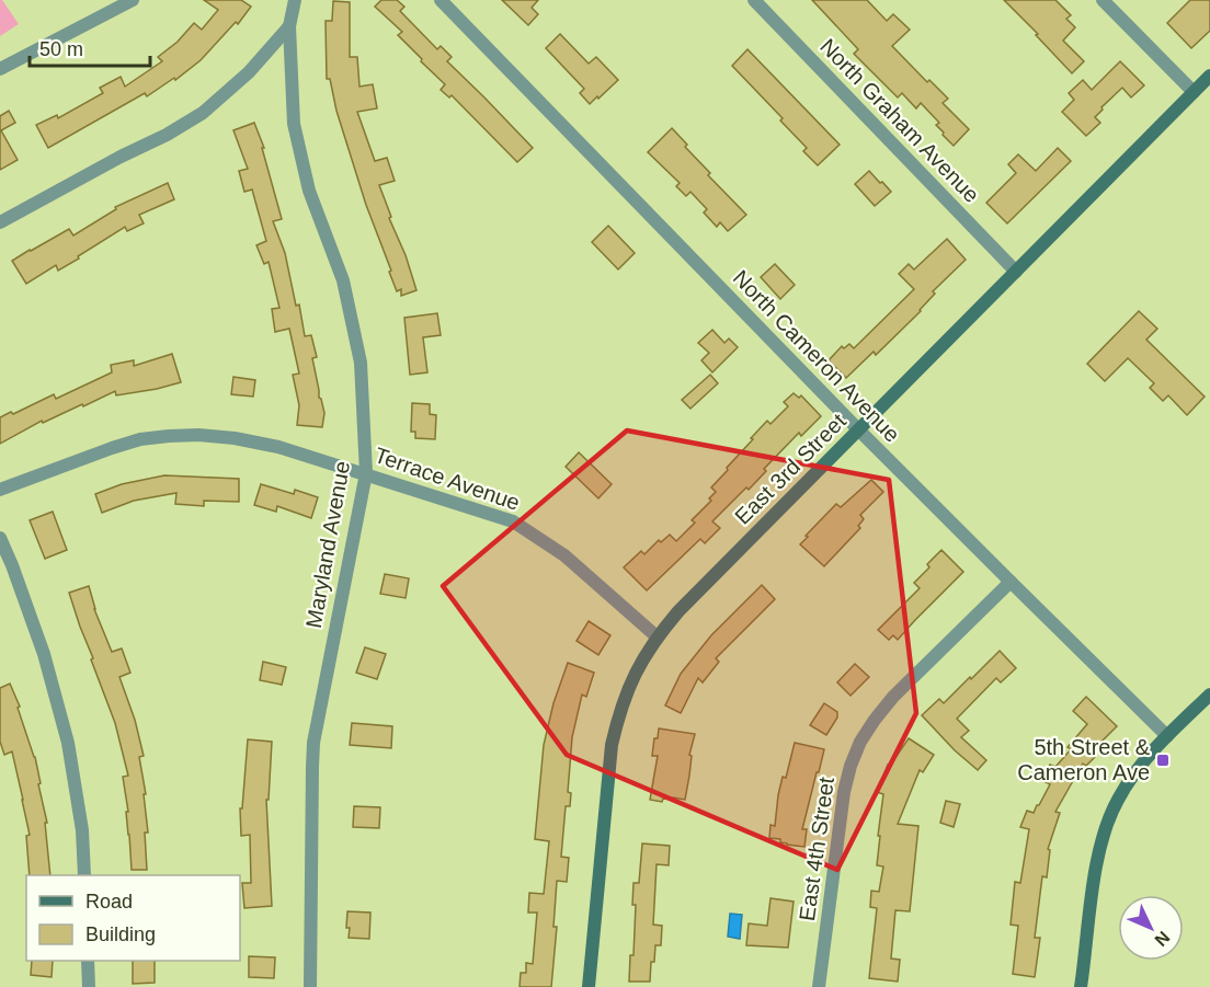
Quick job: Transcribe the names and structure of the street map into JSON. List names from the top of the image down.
{
  "streets": {
    "street": [
      "North Graham Avenue",
      "North Cameron Avenue",
      "East 3rd Street",
      "Terrace Avenue",
      "Maryland Avenue",
      "East 4th Street"
    ]
  },
  "crossings": [
    ["North Graham Avenue", "East 3rd Street"],
    ["North Cameron Avenue", "East 3rd Street"],
    ["North Cameron Avenue", "East 4th Street"],
    ["East 3rd Street", "Terrace Avenue"],
    ["Terrace Avenue", "Maryland Avenue"]
  ],
  "places": {
    "transit": ["5th Street & Cameron Ave"]
  },
  "legend": ["Road", "Building"],
  "scale_bar": "50 m",
  "north": "bottom right"
}
